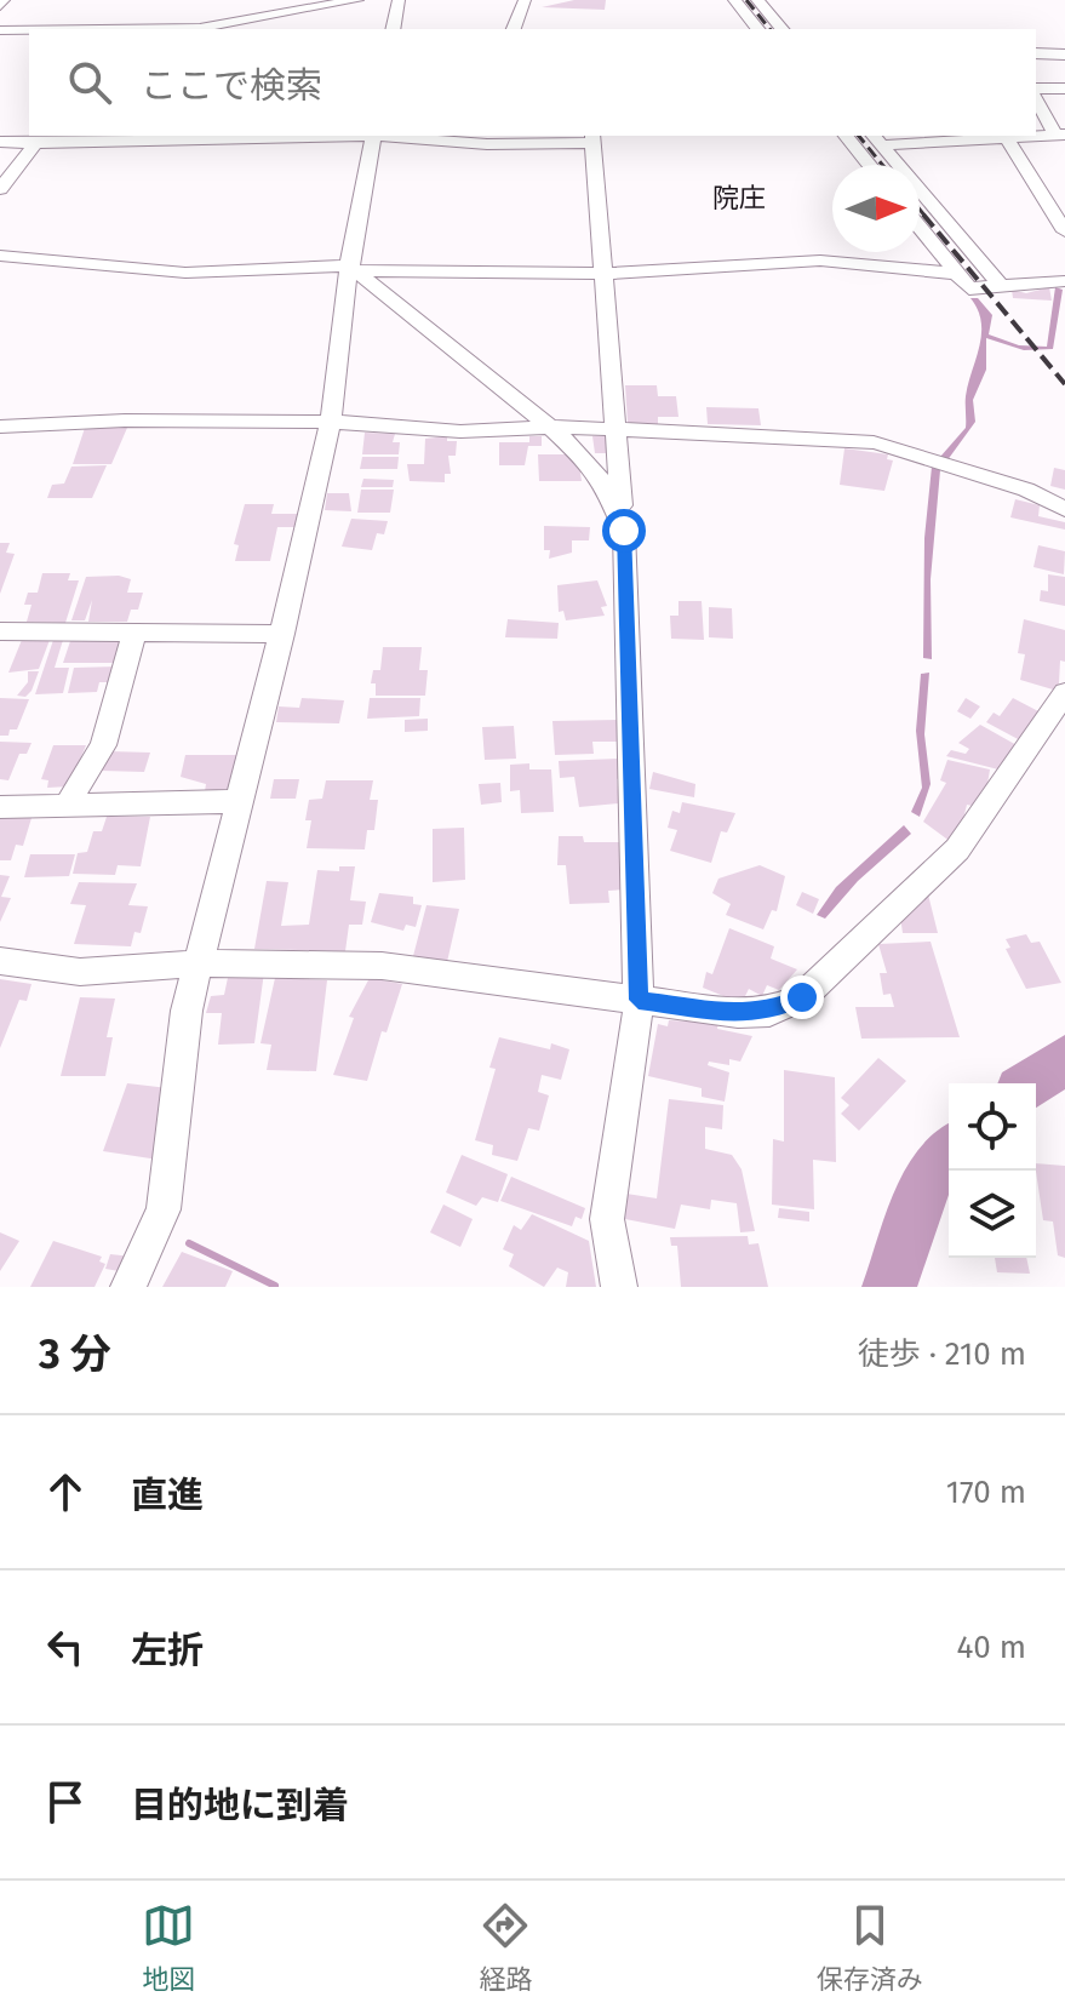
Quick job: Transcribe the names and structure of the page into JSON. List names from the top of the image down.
{
  "districts": ["院庄"],
  "north": "right",
  "page": {
    "search": "ここで検索",
    "heading": ["3 分", "徒歩 · 210 m"],
    "list": [
      ["直進", "170 m"],
      ["左折", "40 m"],
      "目的地に到着"
    ],
    "nav": ["地図", "経路", "保存済み"]
  }
}
